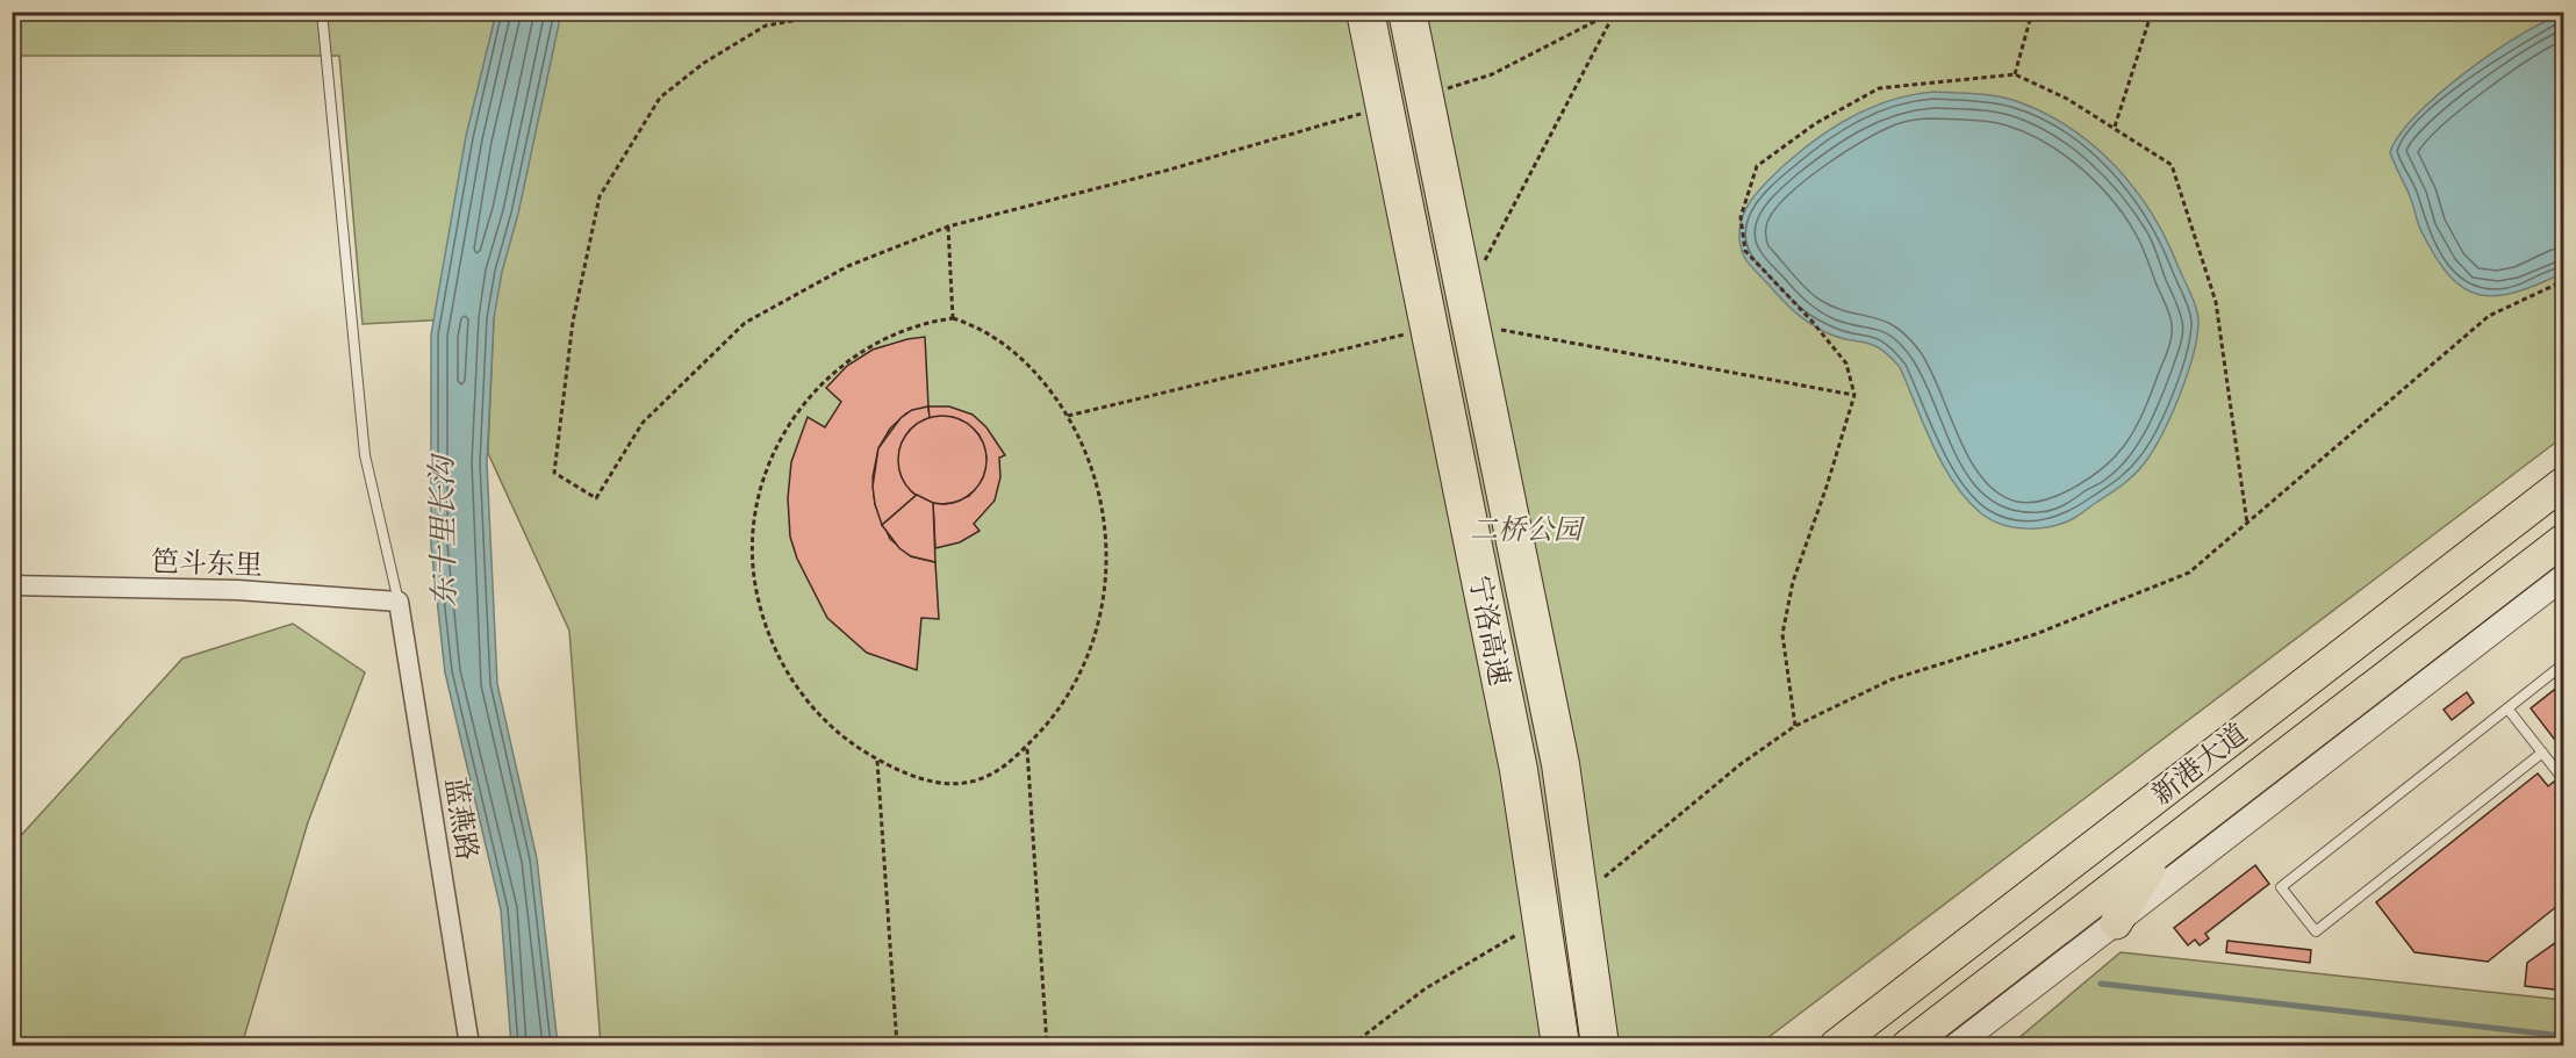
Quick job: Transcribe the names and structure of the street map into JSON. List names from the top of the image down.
{
  "streets": {
    "highway": ["宁洛高速"],
    "main road": ["新港大道"],
    "street": ["笆斗东里", "蓝燕路"]
  },
  "crossings": [
    ["笆斗东里", "蓝燕路"]
  ],
  "water": ["东十里长沟"],
  "parks": ["二桥公园"]
}
